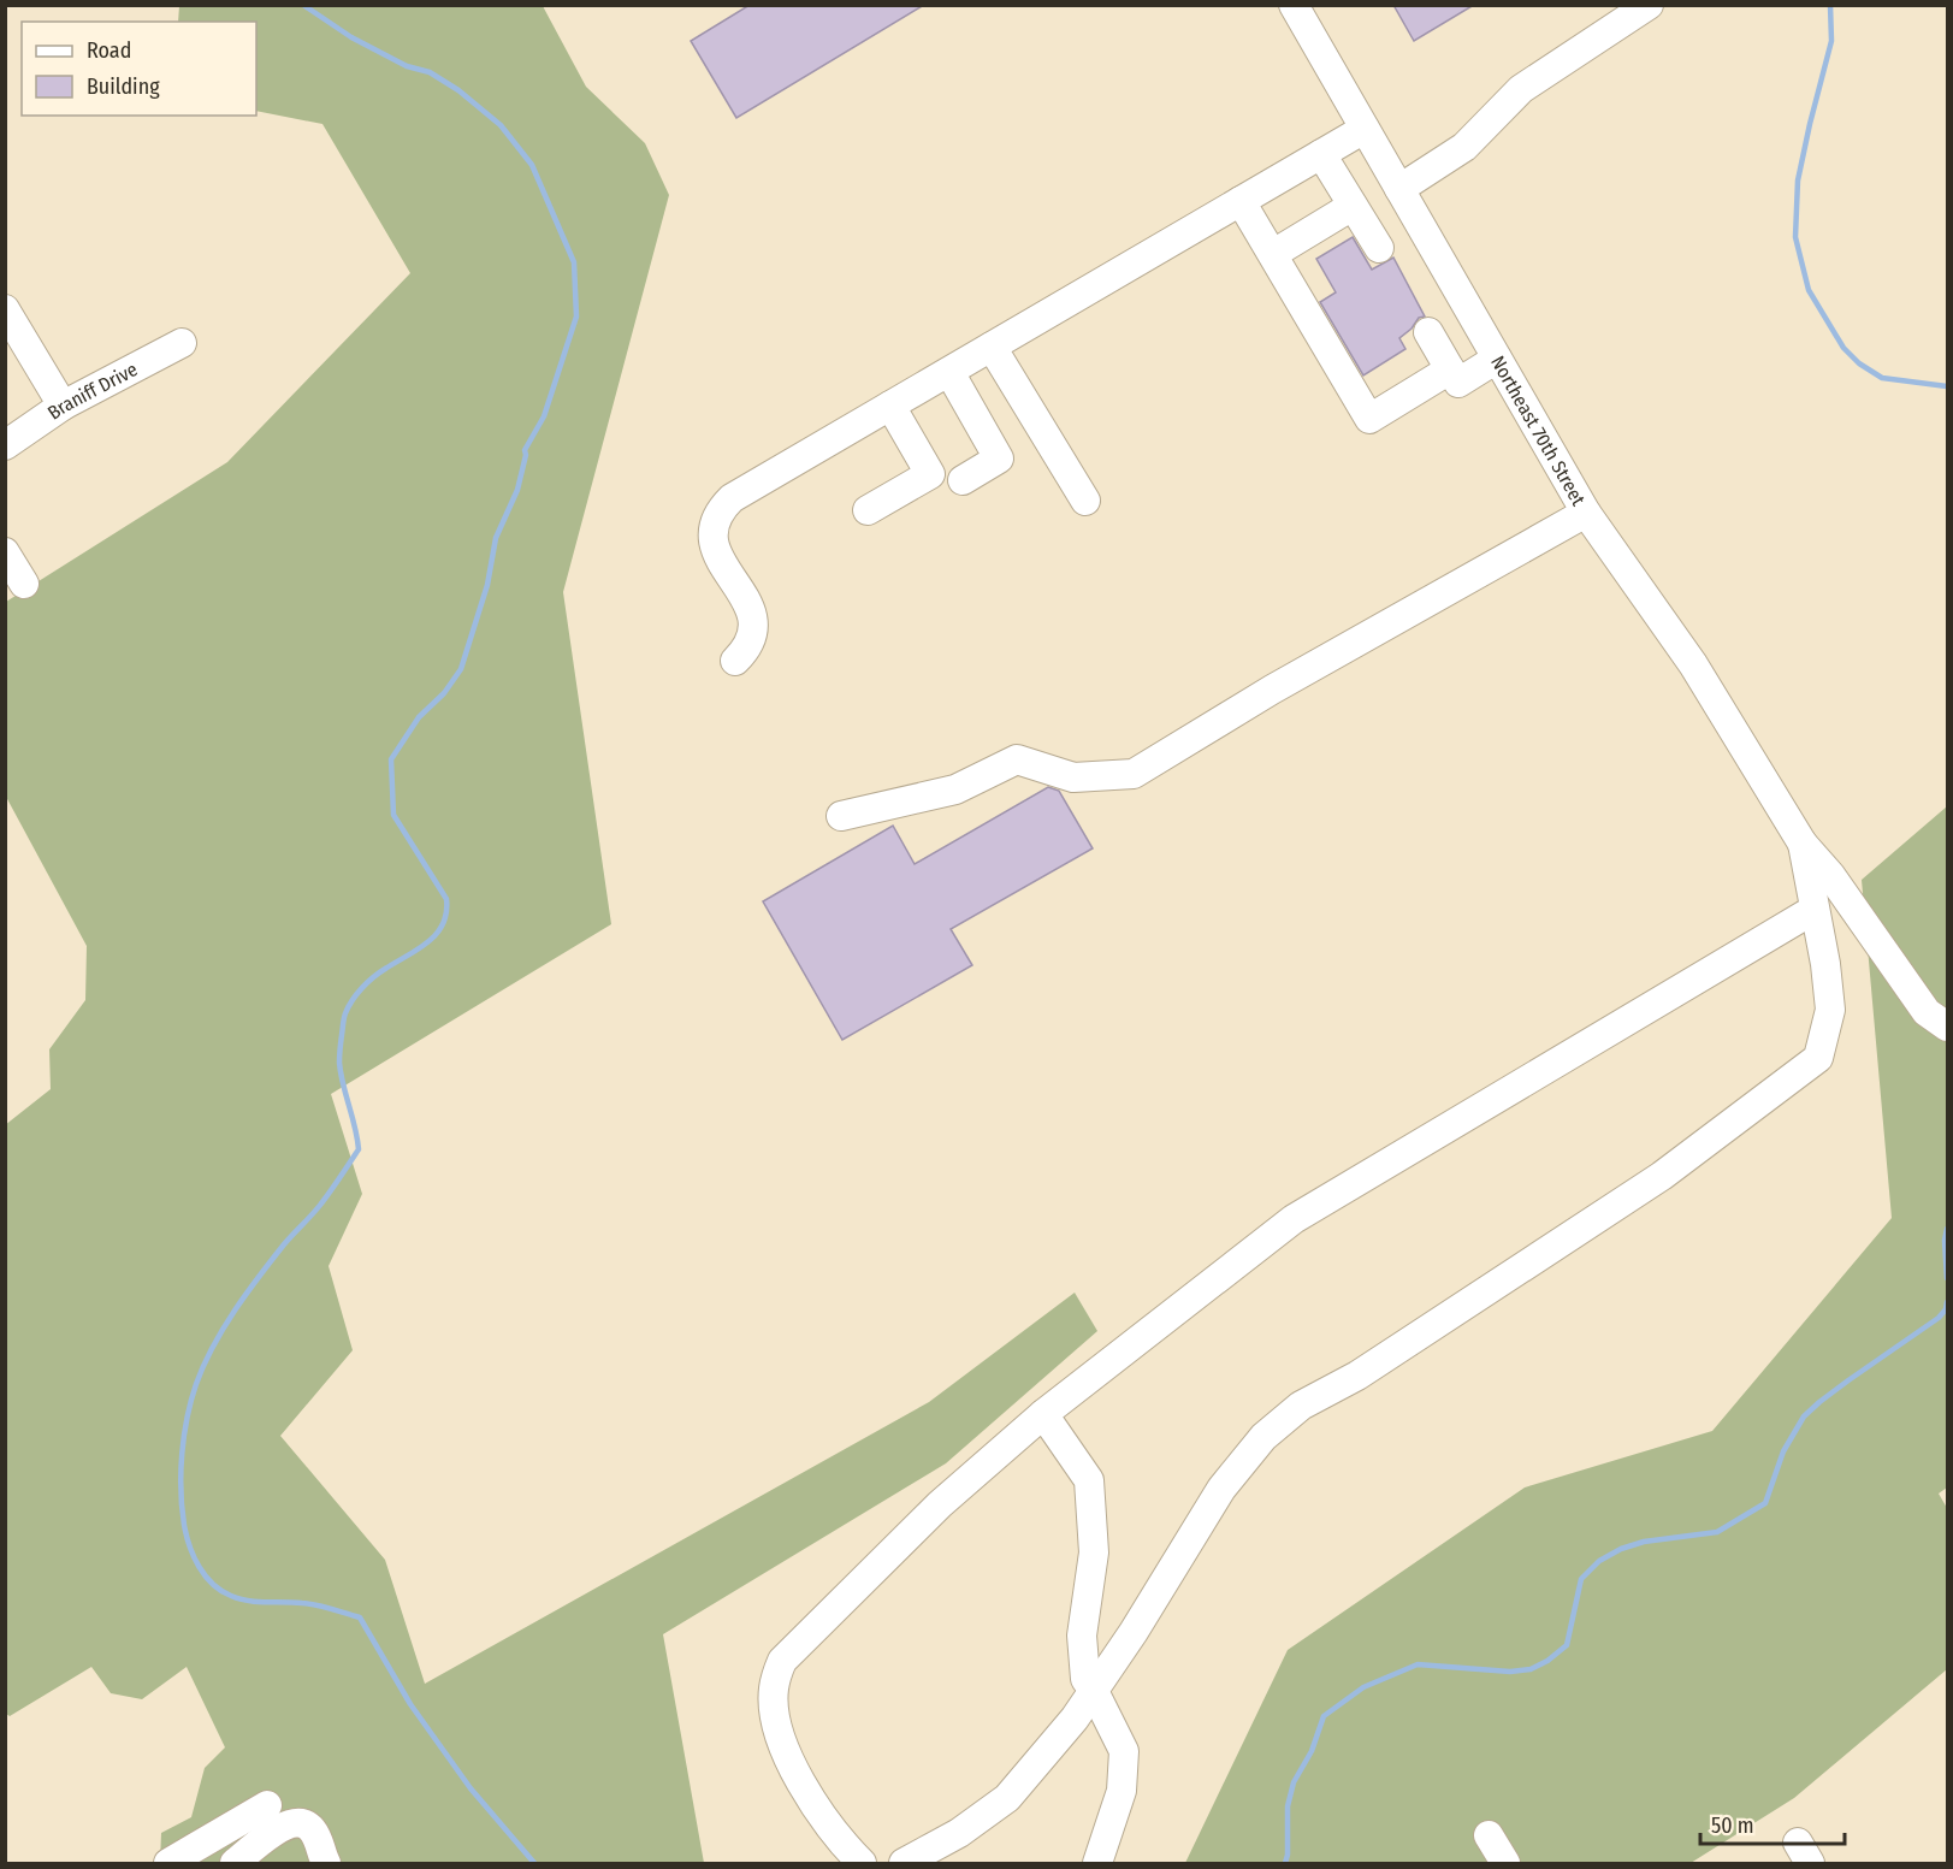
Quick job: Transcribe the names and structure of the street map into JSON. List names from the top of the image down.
{
  "streets": {
    "street": ["Braniff Drive", "Northeast 70th Street"]
  },
  "legend": ["Road", "Building"],
  "scale_bar": "50 m"
}
